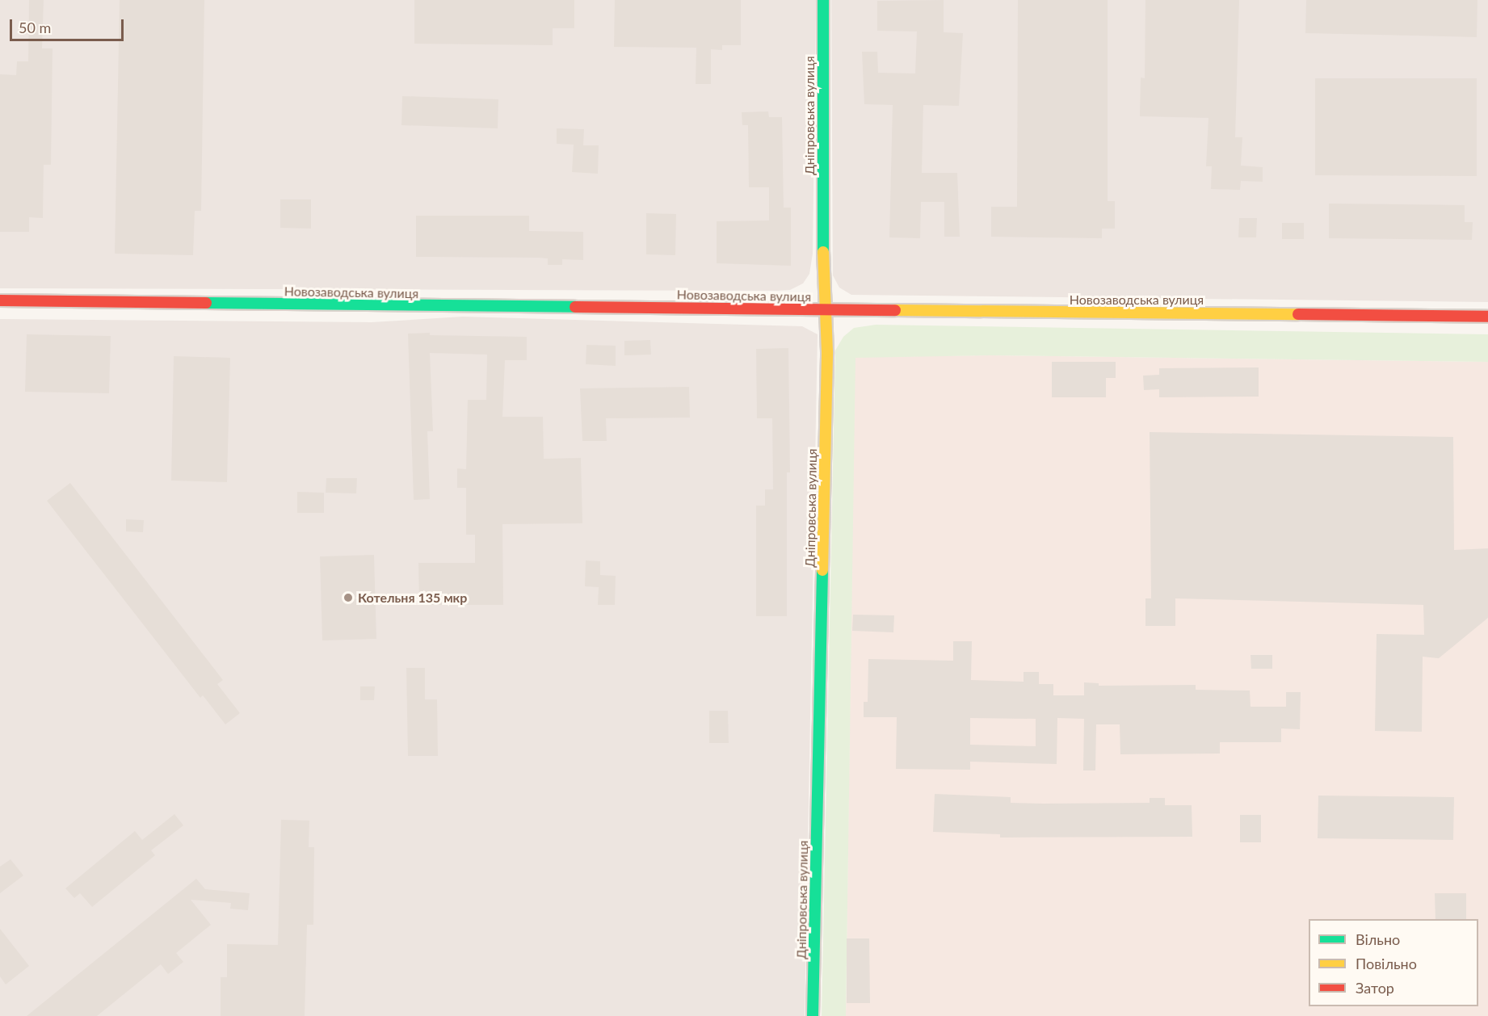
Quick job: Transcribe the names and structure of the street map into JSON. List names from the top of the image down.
{
  "streets": {
    "street": ["Дніпровська вулиця", "Новозаводська вулиця"]
  },
  "crossings": [
    ["Дніпровська вулиця", "Новозаводська вулиця"]
  ],
  "places": ["Котельня 135 мкр"],
  "legend": ["Вільно", "Повільно", "Затор"],
  "scale_bar": "50 m"
}
